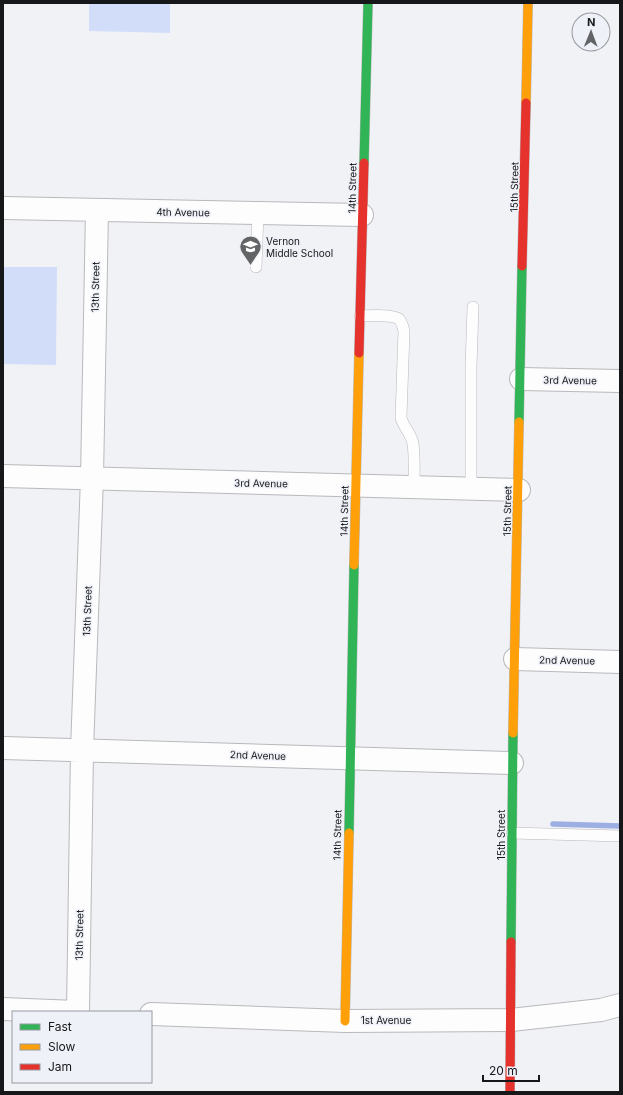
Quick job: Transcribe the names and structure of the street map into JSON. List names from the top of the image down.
{
  "streets": {
    "street": [
      "15th Street",
      "14th Street",
      "4th Avenue",
      "13th Street",
      "3rd Avenue",
      "2nd Avenue",
      "1st Avenue"
    ]
  },
  "crossings": [
    ["15th Street", "3rd Avenue"],
    ["15th Street", "2nd Avenue"],
    ["15th Street", "1st Avenue"],
    ["14th Street", "4th Avenue"],
    ["14th Street", "3rd Avenue"],
    ["14th Street", "2nd Avenue"],
    ["14th Street", "1st Avenue"],
    ["4th Avenue", "13th Street"],
    ["13th Street", "3rd Avenue"],
    ["13th Street", "2nd Avenue"]
  ],
  "places": {
    "school or university": ["Vernon Middle School"]
  },
  "legend": ["Fast", "Slow", "Jam"],
  "scale_bar": "20 m",
  "north": "top"
}
